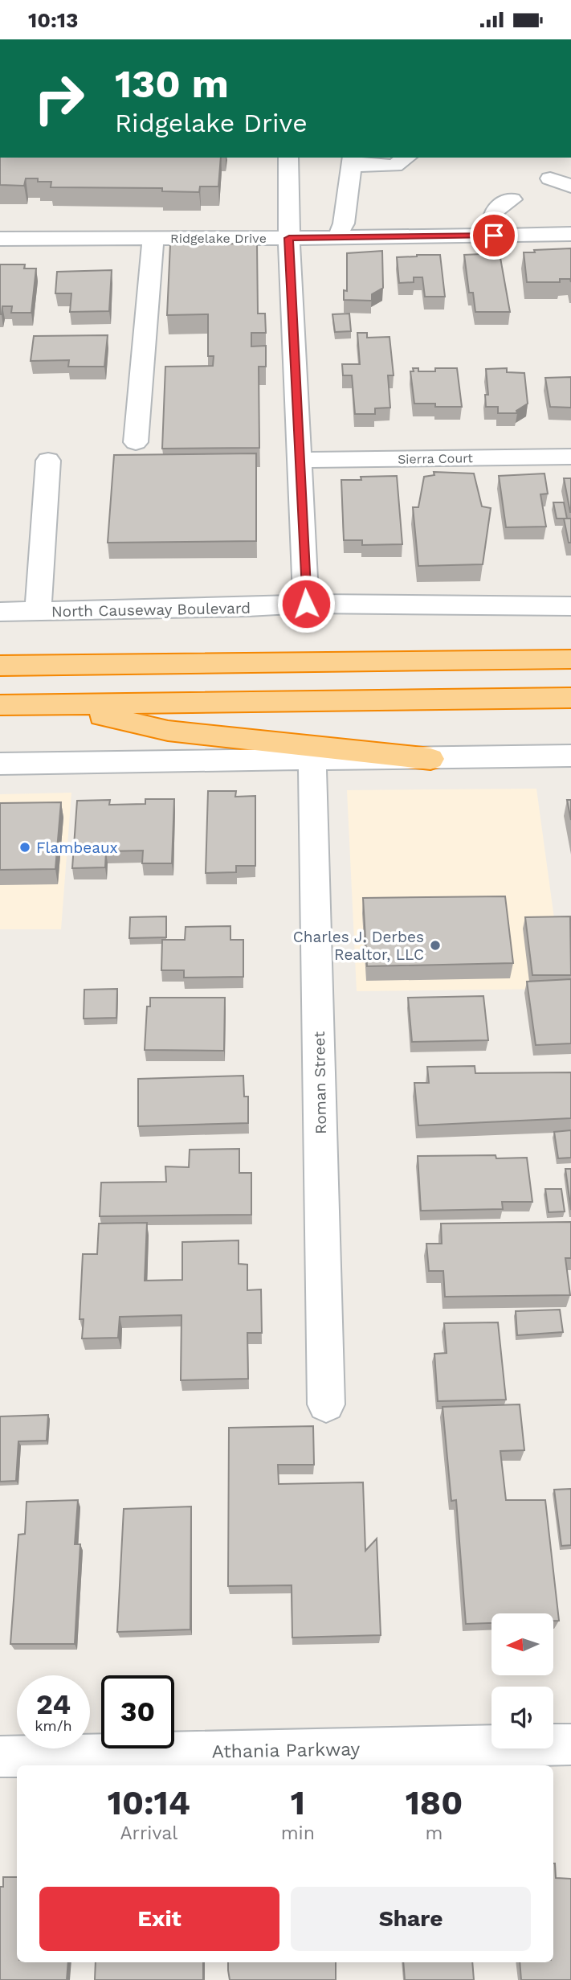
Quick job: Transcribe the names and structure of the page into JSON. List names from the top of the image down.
{
  "streets": {
    "street": [
      "Ridgelake Drive",
      "Sierra Court",
      "North Causeway Boulevard",
      "Roman Street",
      "Athania Parkway"
    ]
  },
  "places": ["Flambeaux", "Charles J. Derbes Realtor, LLC"],
  "north": "left",
  "page": {
    "status": "10:13",
    "turn": ["130 m", "Ridgelake Drive"],
    "speed": "24 km/h",
    "limit": "30",
    "eta": [
      "10:14",
      "Arrival",
      "1",
      "min",
      "180",
      "m"
    ],
    "buttons": ["Exit", "Share"]
  }
}
